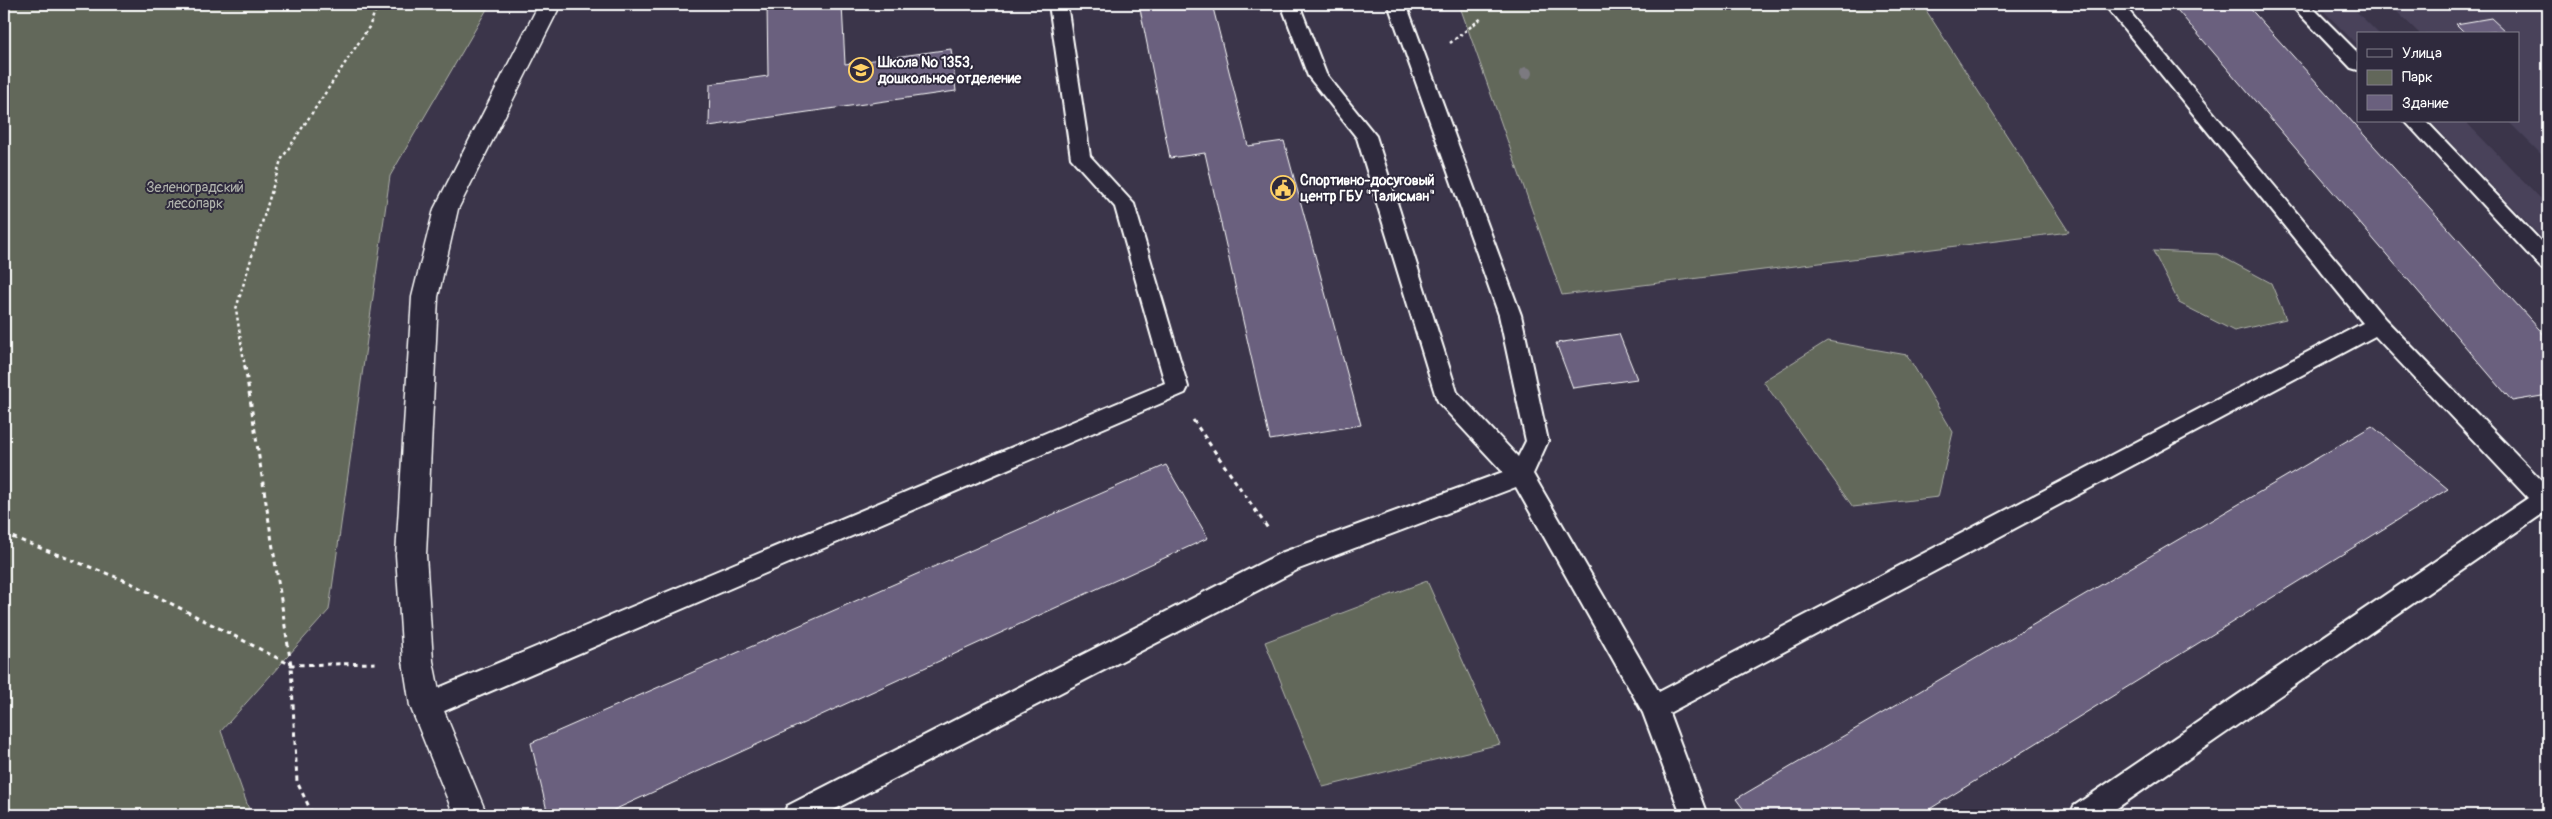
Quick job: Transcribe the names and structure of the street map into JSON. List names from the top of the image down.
{
  "parks": ["Зеленоградский лесопарк"],
  "places": {
    "school or university": ["Школа № 1353, дошкольное отделение"],
    "public building": ["Спортивно-досуговый центр ГБУ \"Талисман\""]
  },
  "legend": ["Улица", "Парк", "Здание"]
}
